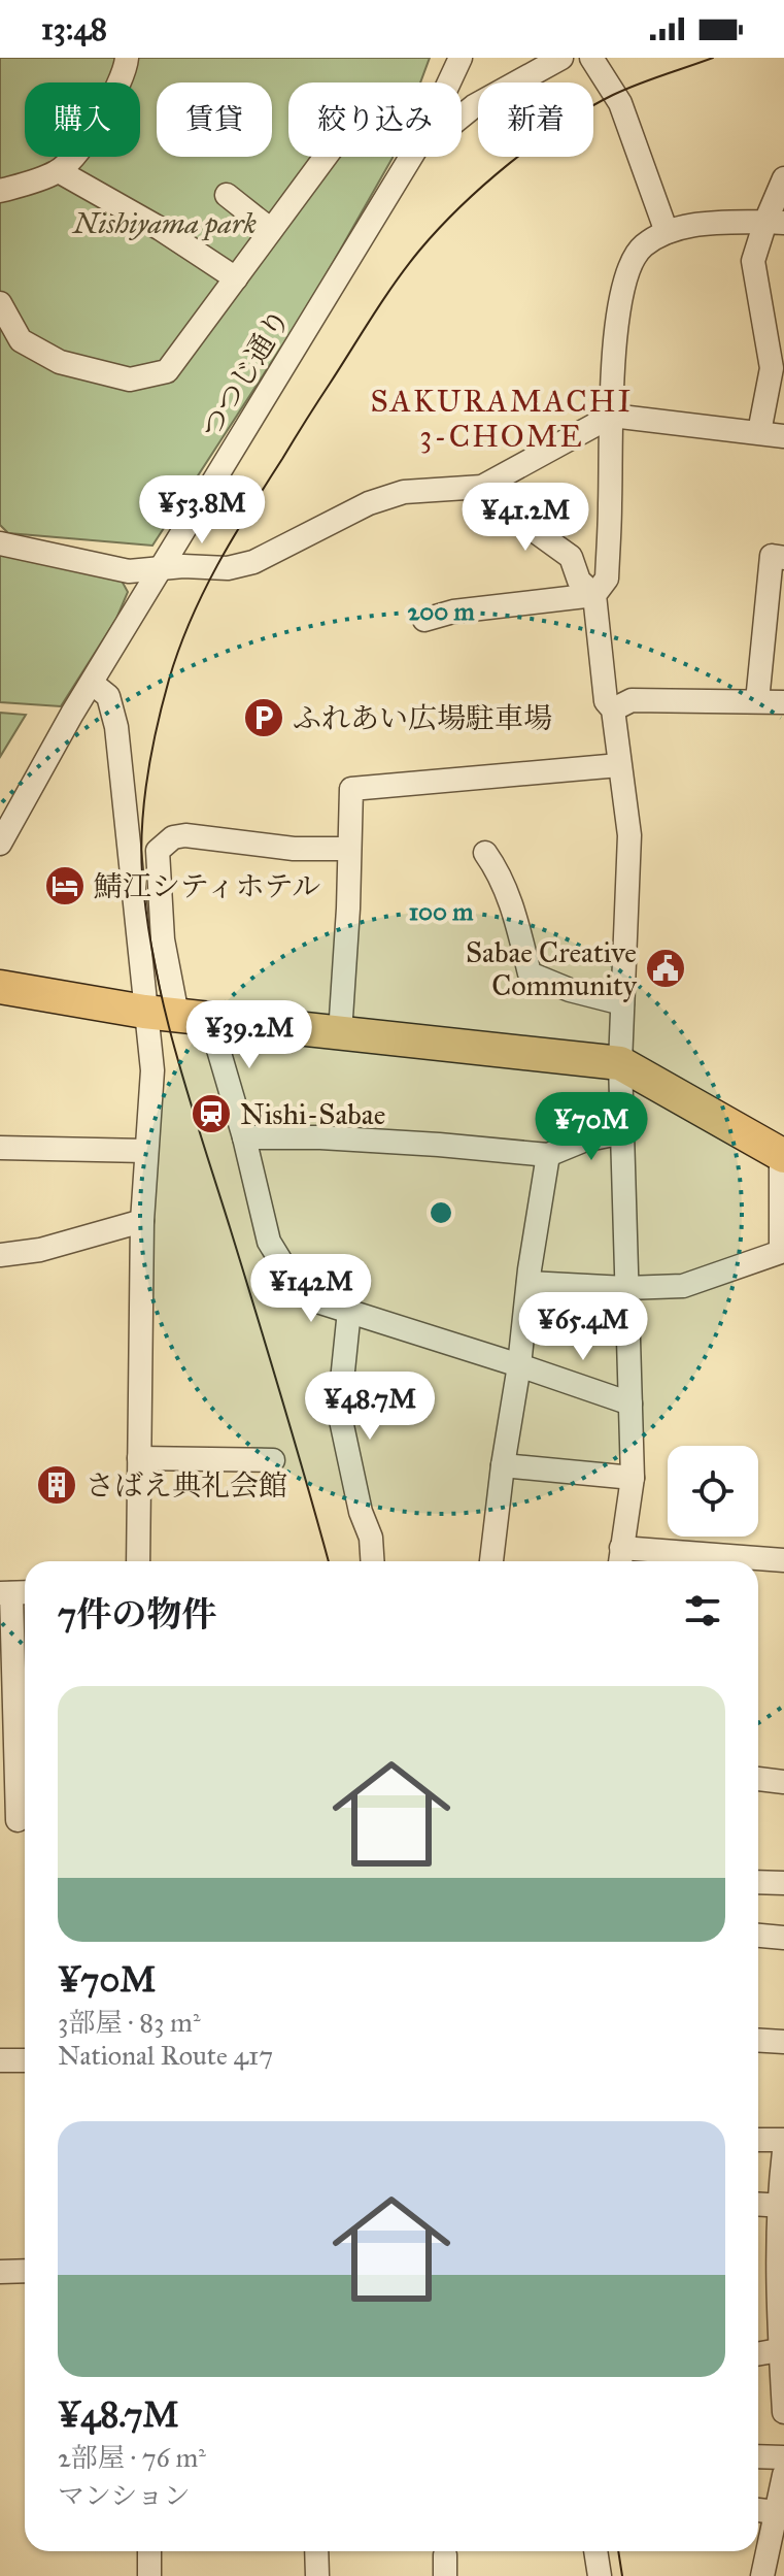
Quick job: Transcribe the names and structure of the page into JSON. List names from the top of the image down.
{
  "streets": {
    "street": ["つつじ通り"]
  },
  "districts": ["SAKURAMACHI 3-CHOME"],
  "parks": ["Nishiyama park"],
  "places": {
    "parking": ["ふれあい広場駐車場"],
    "hotel": ["鯖江シティホテル"],
    "public building": ["Sabae Creative Community"],
    "station": ["Nishi-Sabae"],
    "building": ["さばえ典礼会館"]
  },
  "page": {
    "status": "13:48",
    "chip": [
      "購入",
      "賃貸",
      "絞り込み",
      "新着"
    ],
    "price": [
      "¥53.8M",
      "¥41.2M",
      "¥39.2M",
      "¥70M",
      "¥142M",
      "¥65.4M",
      "¥48.7M"
    ],
    "heading": "7件の物件",
    "list": [
      {
        "name": "¥70M",
        "note": "3部屋 · 83 m² · National Route 417"
      },
      {
        "name": "¥48.7M",
        "note": "2部屋 · 76 m² · マンション"
      }
    ]
  },
  "rings": ["200 m", "100 m"]
}
